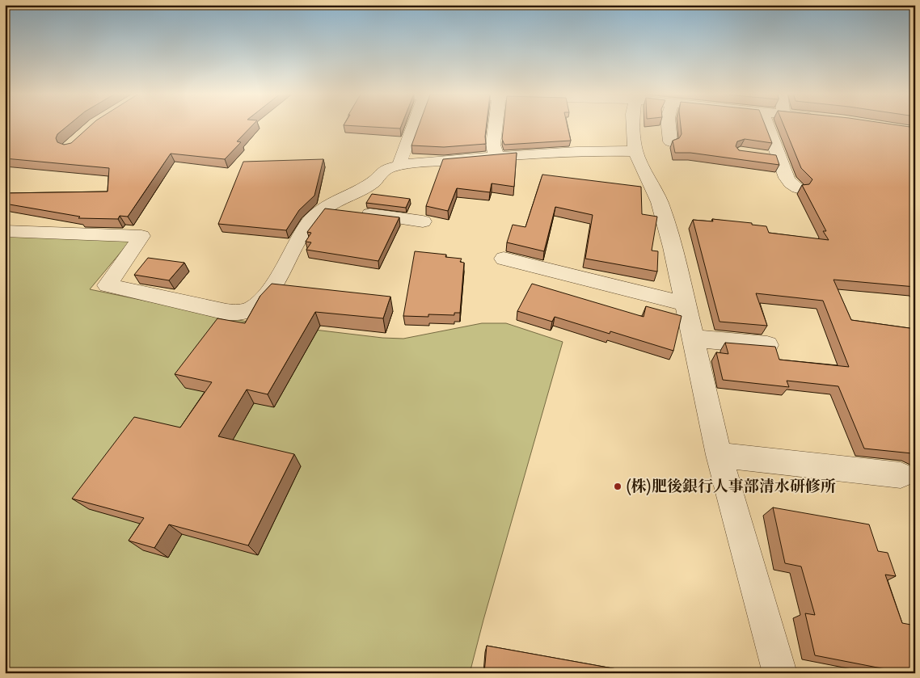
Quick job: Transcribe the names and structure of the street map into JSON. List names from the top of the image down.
{
  "places": ["(株)肥後銀行人事部清水研修所"]
}
